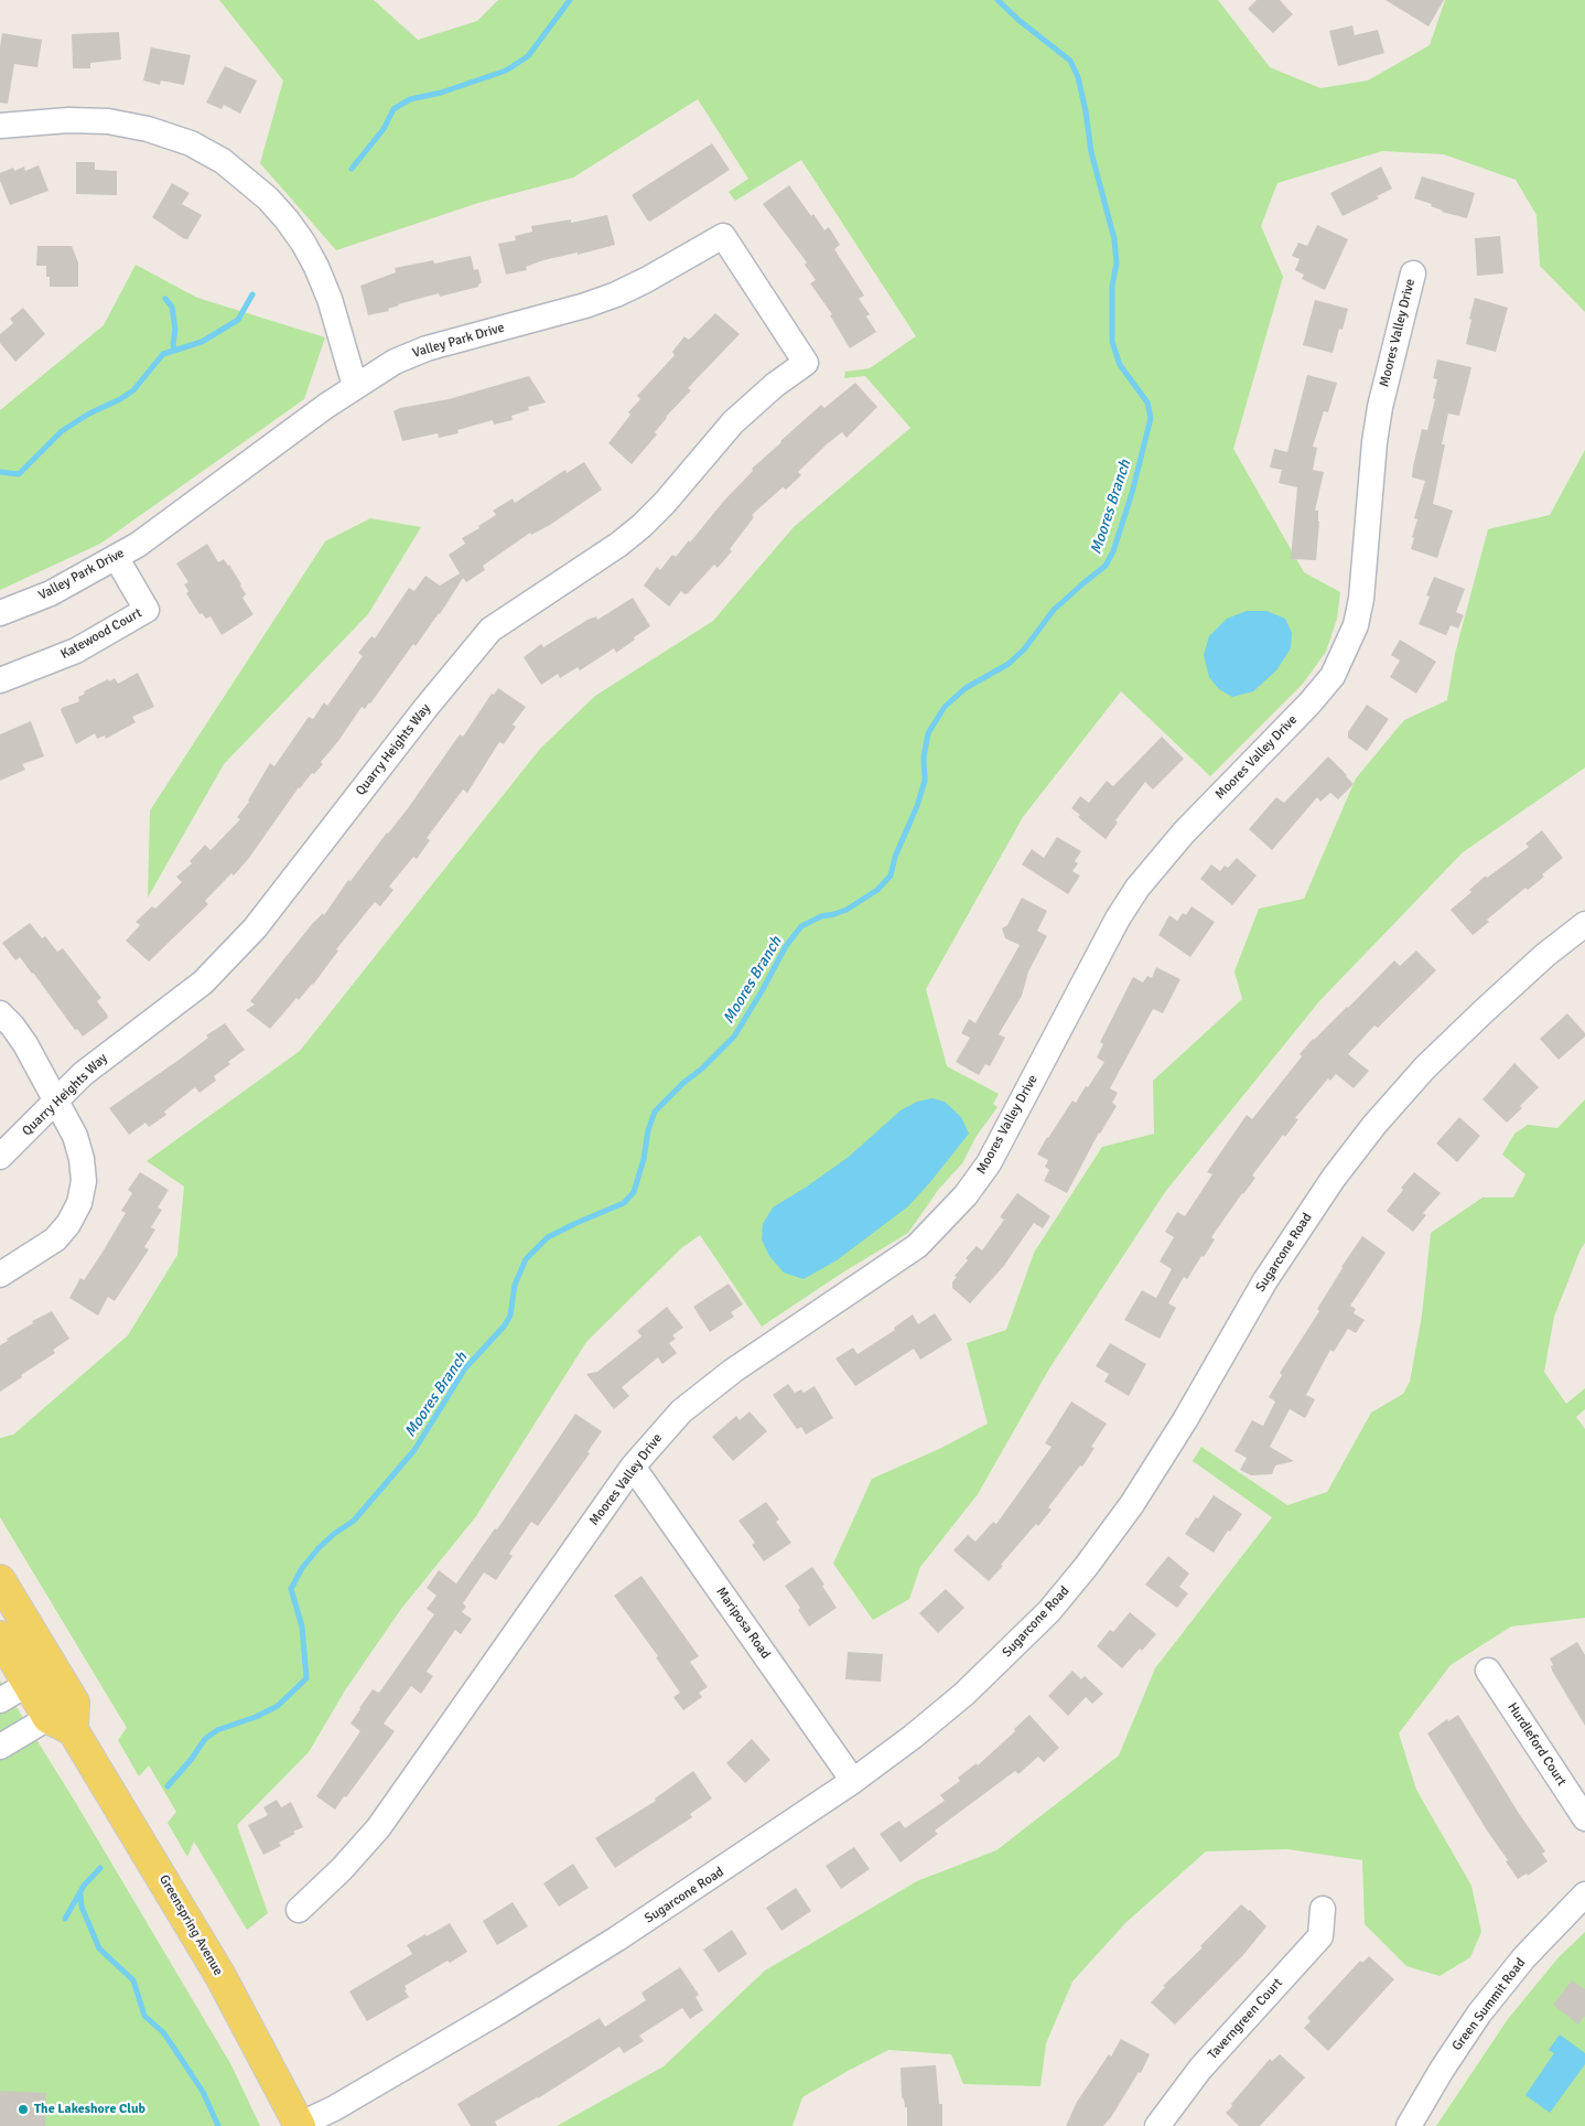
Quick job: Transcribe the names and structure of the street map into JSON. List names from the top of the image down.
{
  "streets": {
    "main road": ["Greenspring Avenue"],
    "street": [
      "Moores Valley Drive",
      "Valley Park Drive",
      "Katewood Court",
      "Quarry Heights Way",
      "Sugarcone Road",
      "Mariposa Road",
      "Hurdleford Court",
      "Green Summit Road",
      "Taverngreen Court"
    ]
  },
  "crossings": [
    ["Moores Valley Drive", "Mariposa Road"],
    ["Valley Park Drive", "Katewood Court"],
    ["Valley Park Drive", "Quarry Heights Way"],
    ["Sugarcone Road", "Mariposa Road"],
    ["Sugarcone Road", "Greenspring Avenue"]
  ],
  "water": ["Moores Branch"],
  "places": ["The Lakeshore Club"]
}
